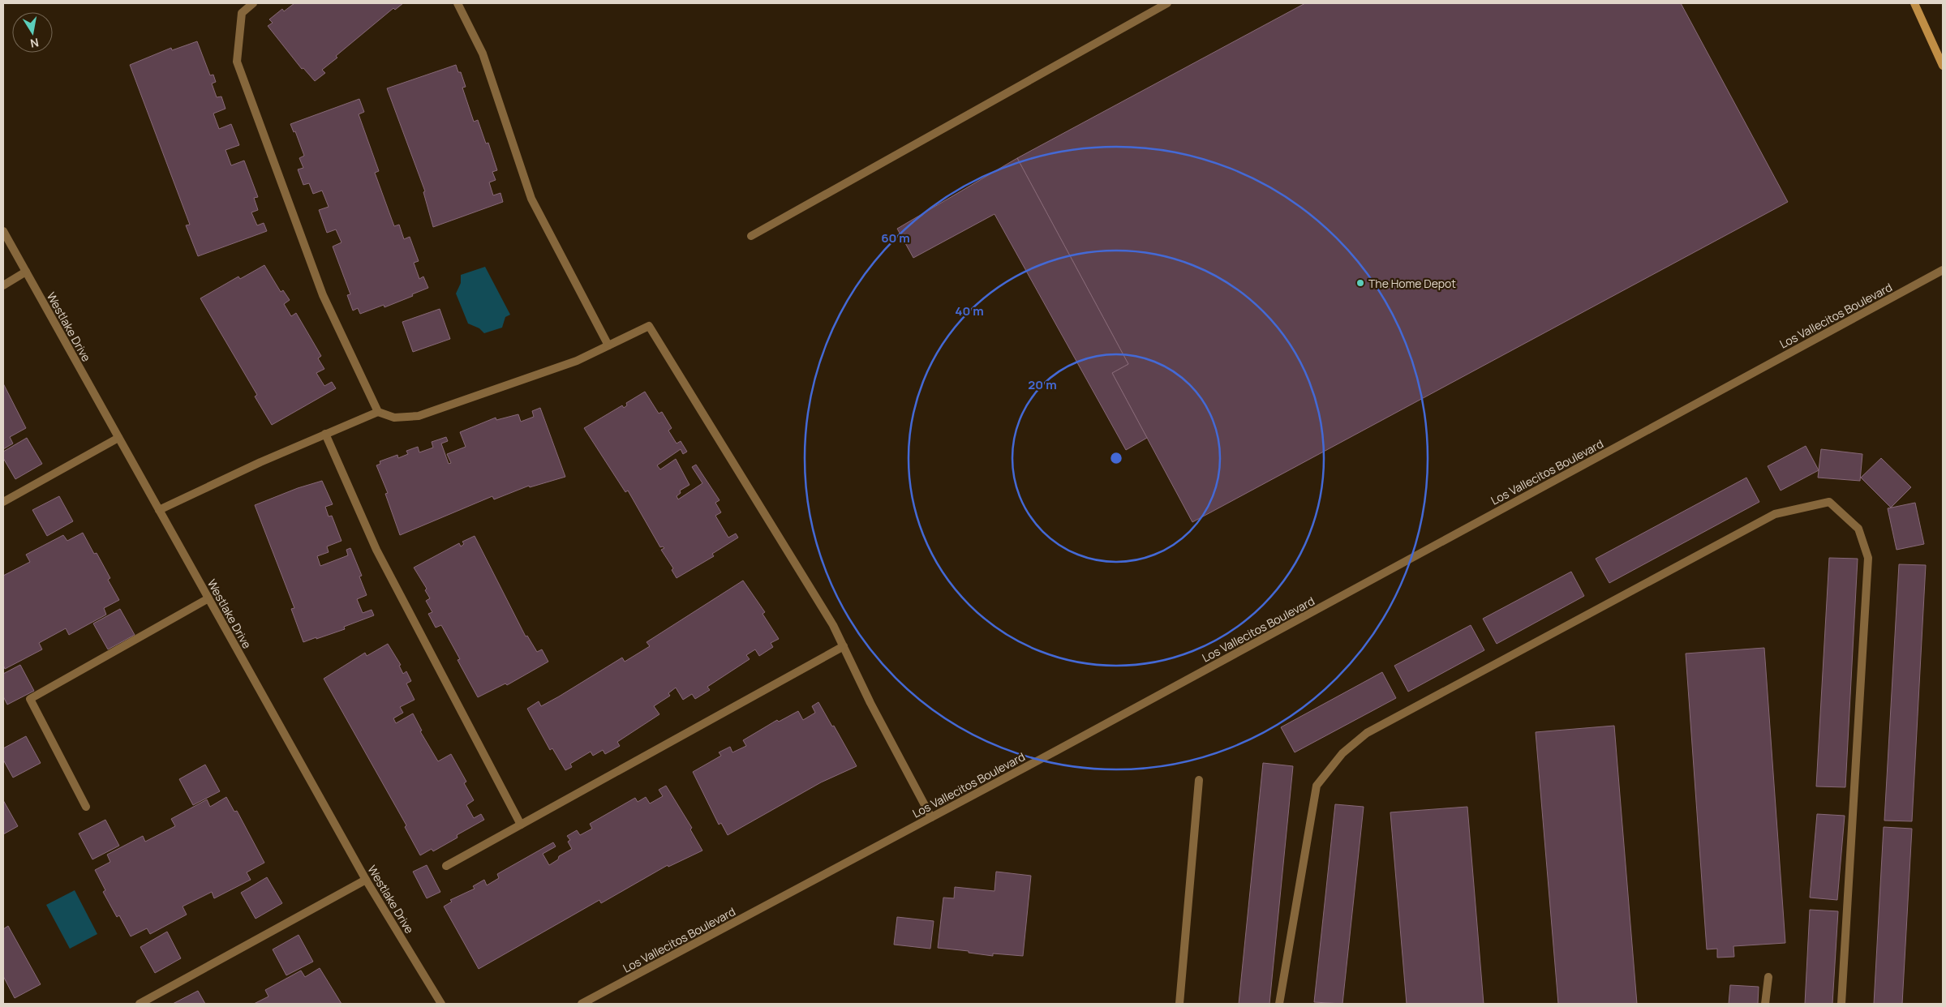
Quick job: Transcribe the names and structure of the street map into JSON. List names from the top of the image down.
{
  "streets": {
    "street": ["Los Vallecitos Boulevard", "Westlake Drive"]
  },
  "places": ["The Home Depot"],
  "north": "bottom",
  "rings": ["60 m", "40 m", "20 m"]
}
